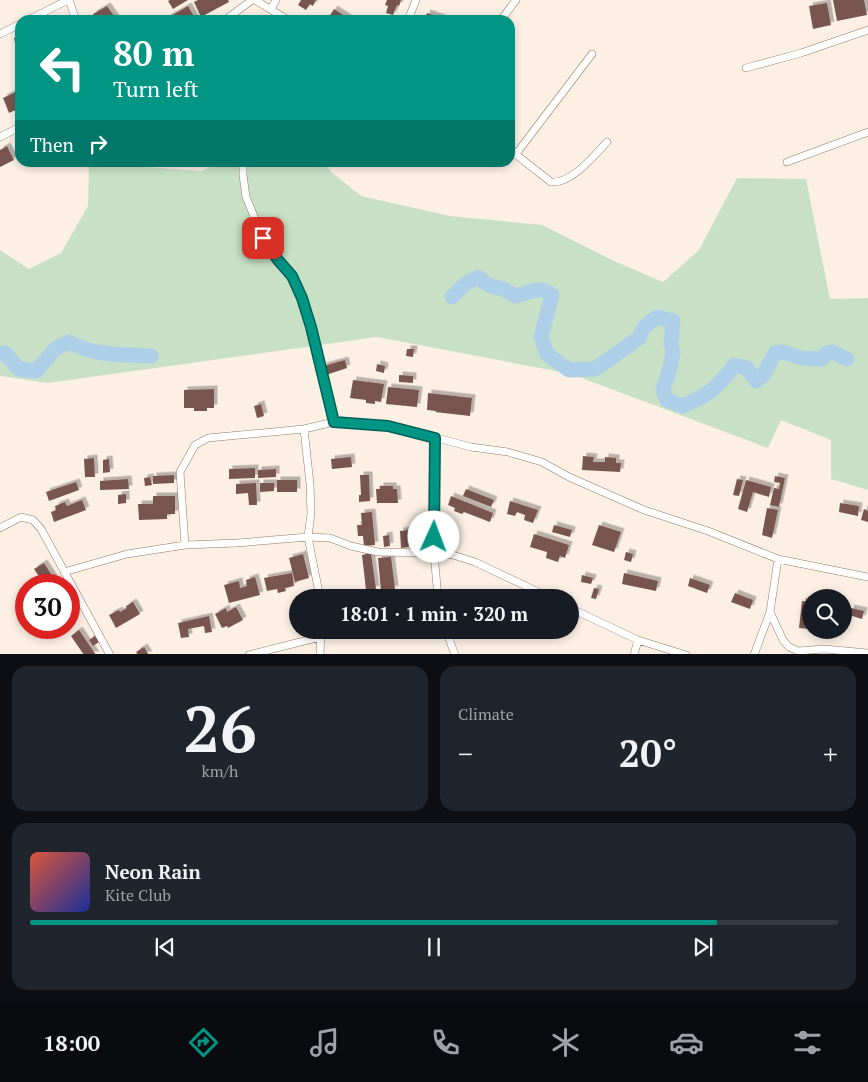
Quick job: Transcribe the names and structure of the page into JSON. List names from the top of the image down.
{
  "page": {
    "turn": ["80 m", "Turn left"],
    "then": "Then",
    "limit": "30",
    "trip": "18:01 · 1 min · 320 m",
    "tile": [
      ["26", "km/h"],
      "Climate"
    ],
    "heat": ["−", "20°", "+"],
    "song": ["Neon Rain", "Kite Club"],
    "tabs": "18:00"
  }
}
